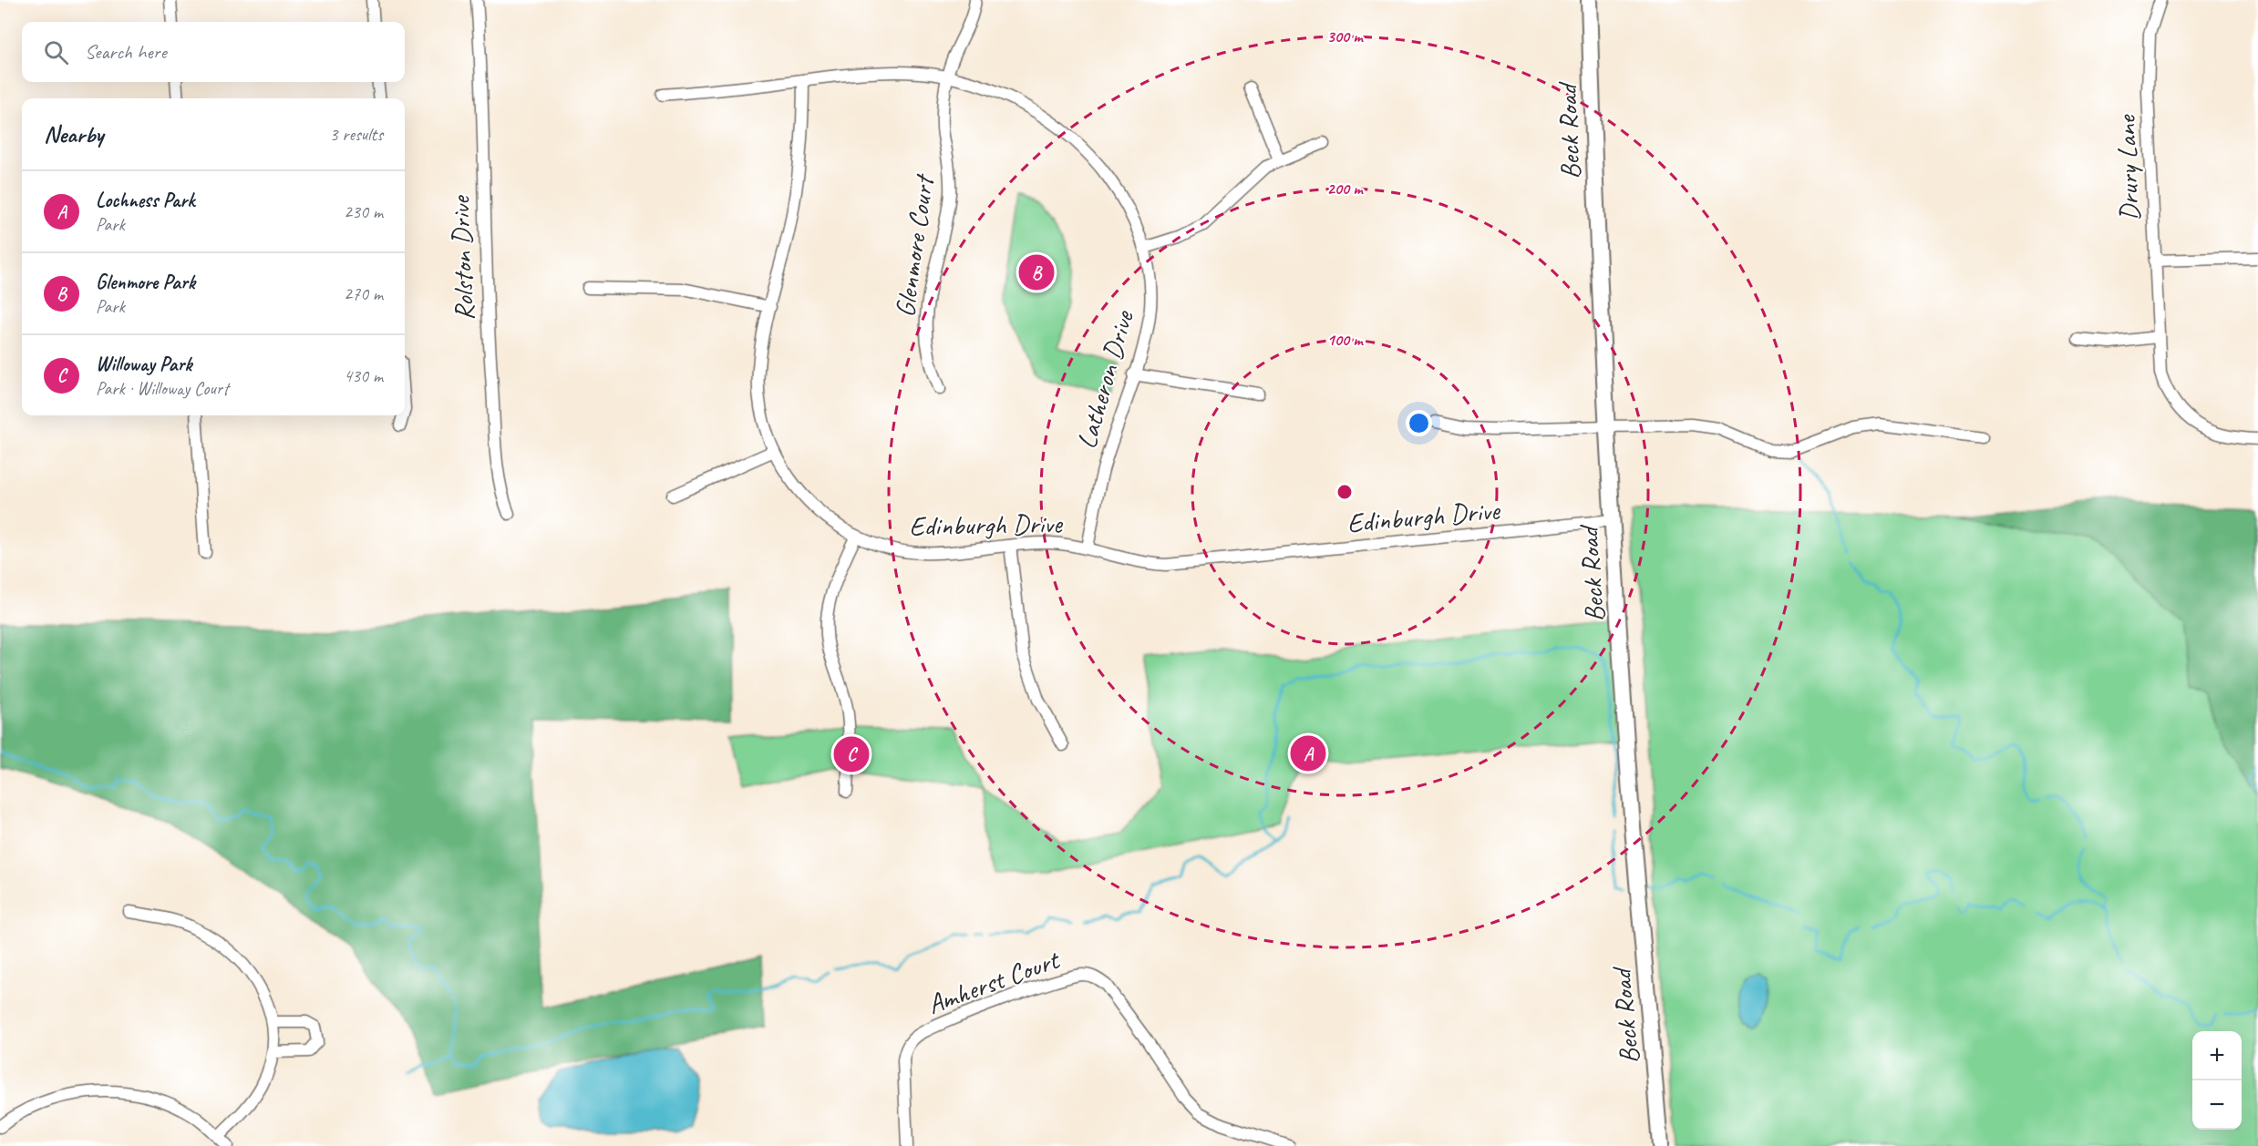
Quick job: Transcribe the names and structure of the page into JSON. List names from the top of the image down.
{
  "streets": {
    "main road": ["Beck Road"],
    "street": [
      "Drury Lane",
      "Glenmore Court",
      "Rolston Drive",
      "Latheron Drive",
      "Edinburgh Drive",
      "Amherst Court"
    ]
  },
  "crossings": [
    ["Beck Road", "Edinburgh Drive"],
    ["Glenmore Court", "Latheron Drive"],
    ["Latheron Drive", "Edinburgh Drive"]
  ],
  "page": {
    "search": "Search here",
    "heading": ["Nearby", "3 results"],
    "list": [
      {
        "mark": "A",
        "name": "Lochness Park",
        "note": "Park",
        "value": "230 m"
      },
      {
        "mark": "B",
        "name": "Glenmore Park",
        "note": "Park",
        "value": "270 m"
      },
      {
        "mark": "C",
        "name": "Willoway Park",
        "note": "Park · Willoway Court",
        "value": "430 m"
      }
    ],
    "pins": ["B", "A", "C"],
    "map_buttons": ["+", "−"]
  },
  "rings": ["300 m", "200 m", "100 m"]
}
